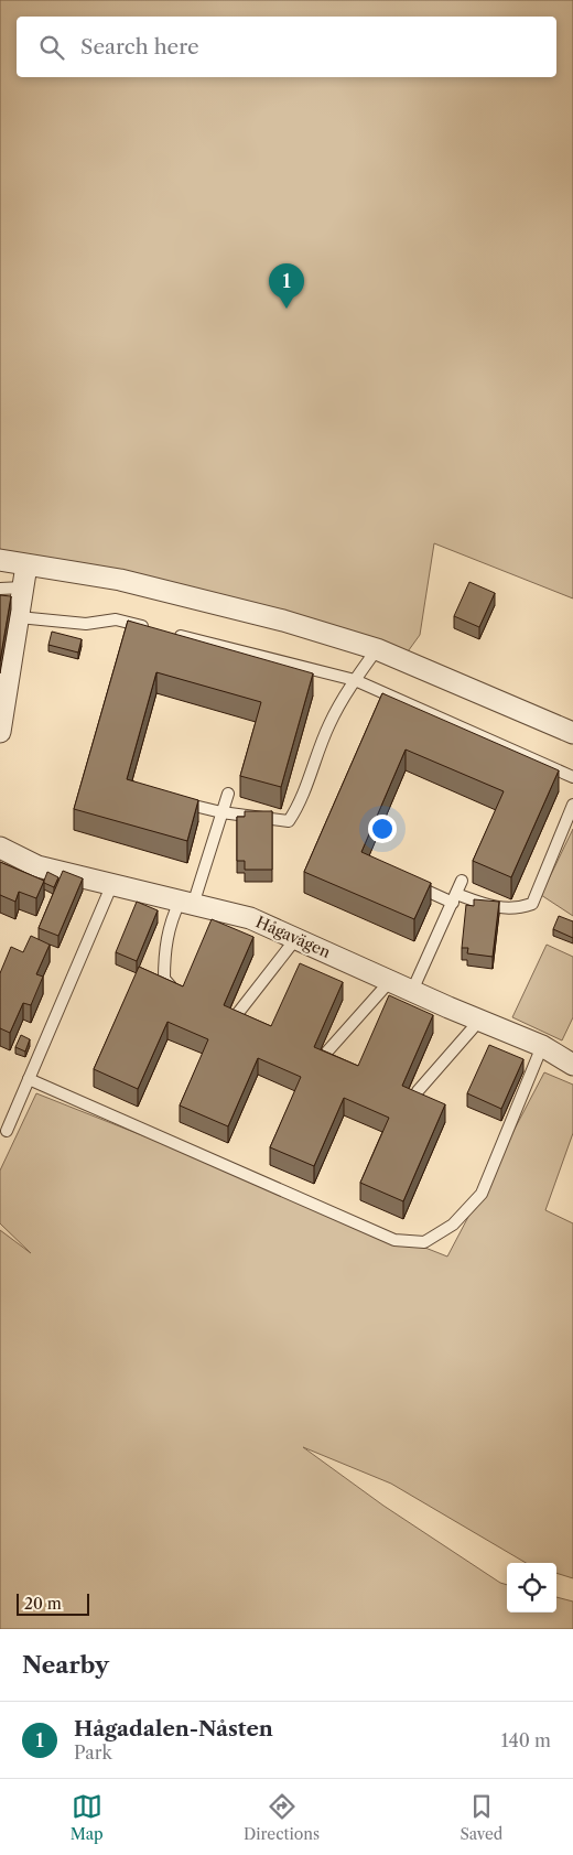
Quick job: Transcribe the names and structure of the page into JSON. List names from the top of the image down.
{
  "streets": {
    "street": ["Hågavägen"]
  },
  "scale_bar": "20 m",
  "page": {
    "search": "Search here",
    "pins": "1",
    "scale": "20 m",
    "heading": "Nearby",
    "list": [
      {
        "mark": "1",
        "name": "Hågadalen-Nåsten",
        "note": "Park",
        "value": "140 m"
      }
    ],
    "nav": ["Map", "Directions", "Saved"]
  }
}
